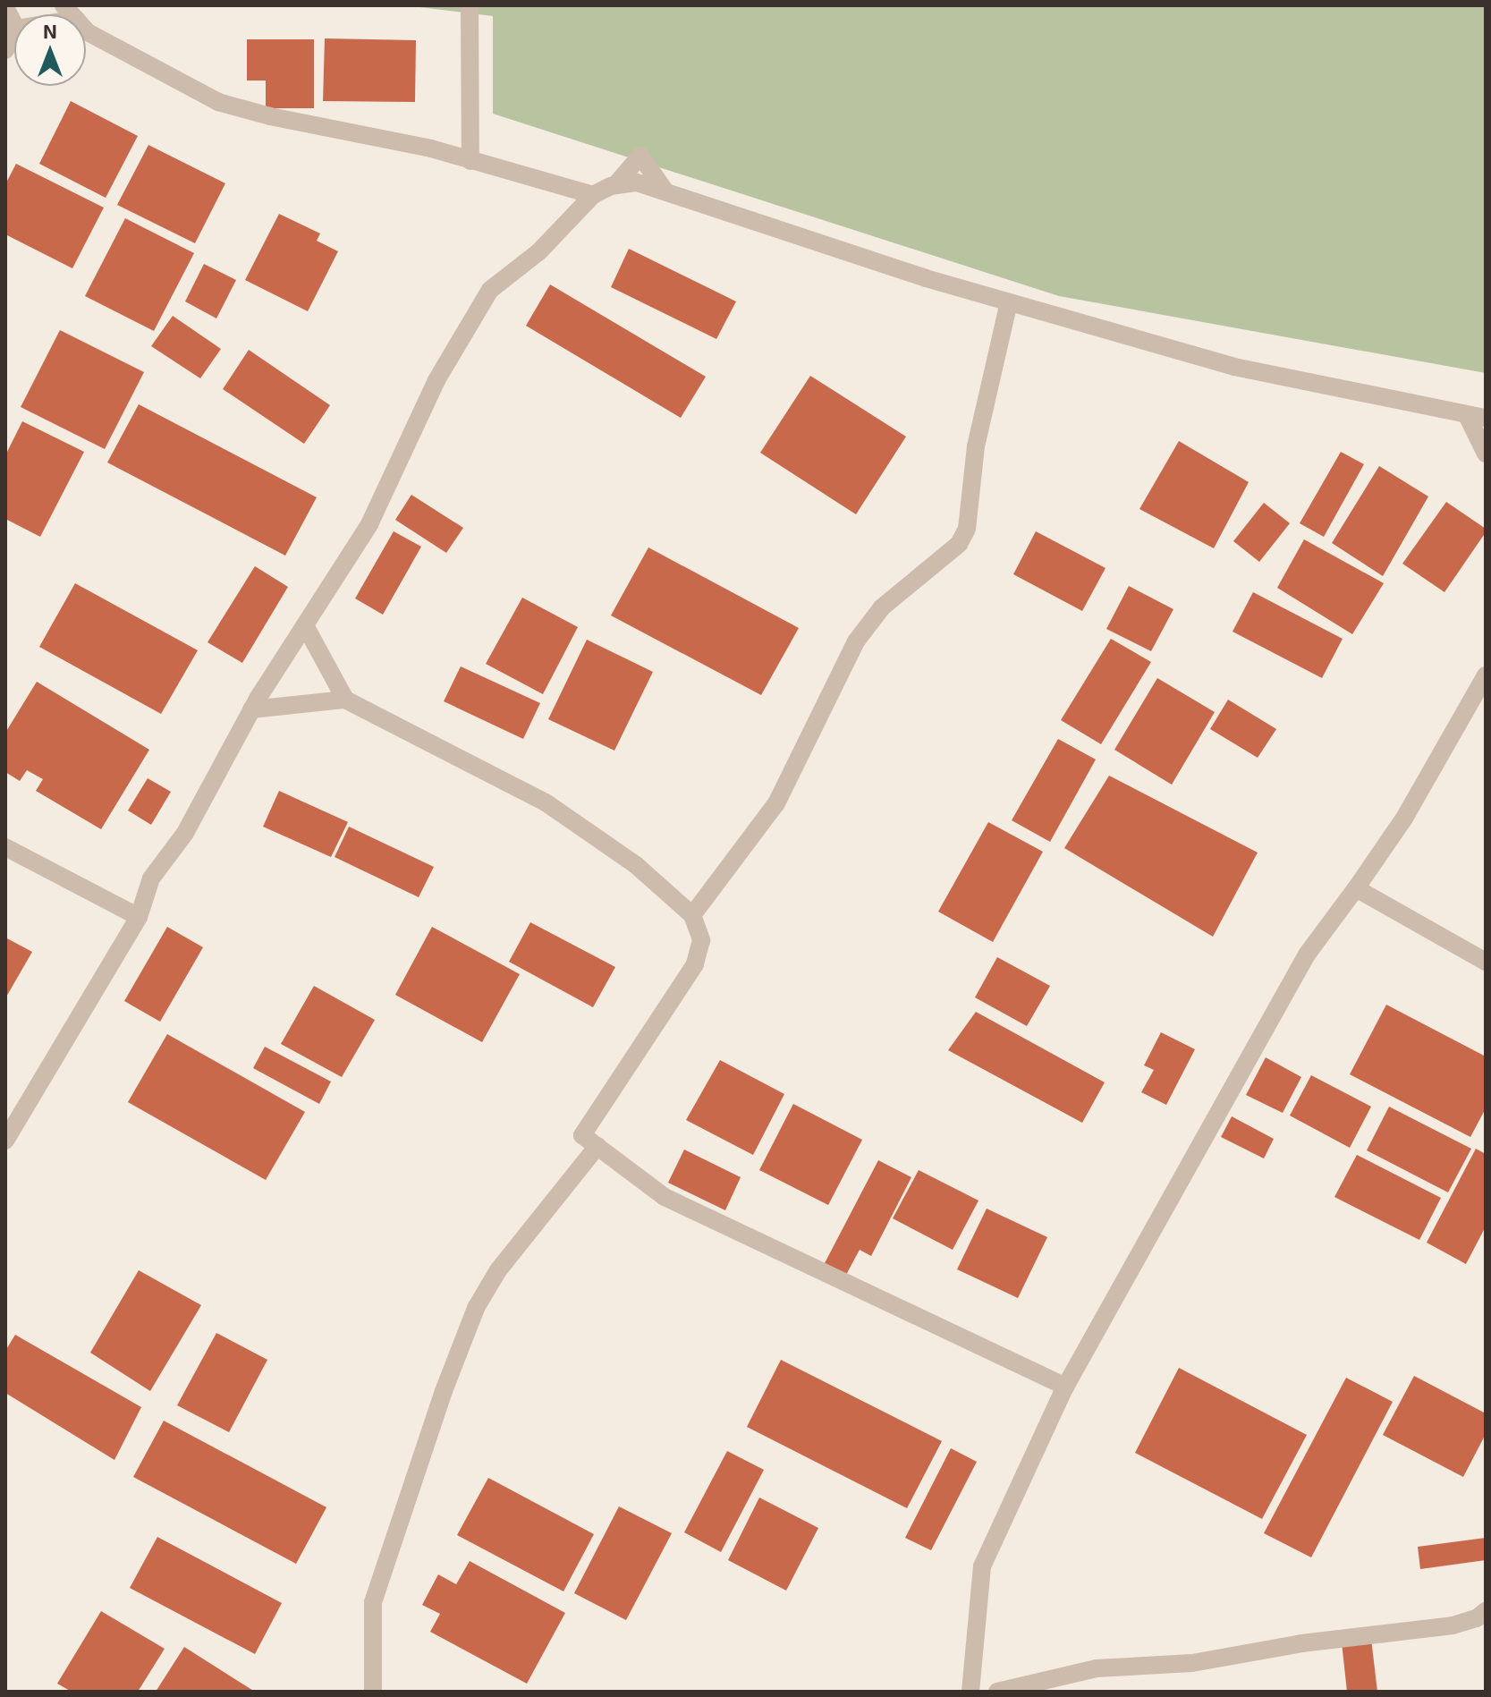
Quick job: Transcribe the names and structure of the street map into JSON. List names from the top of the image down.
{
  "north": "top"
}
